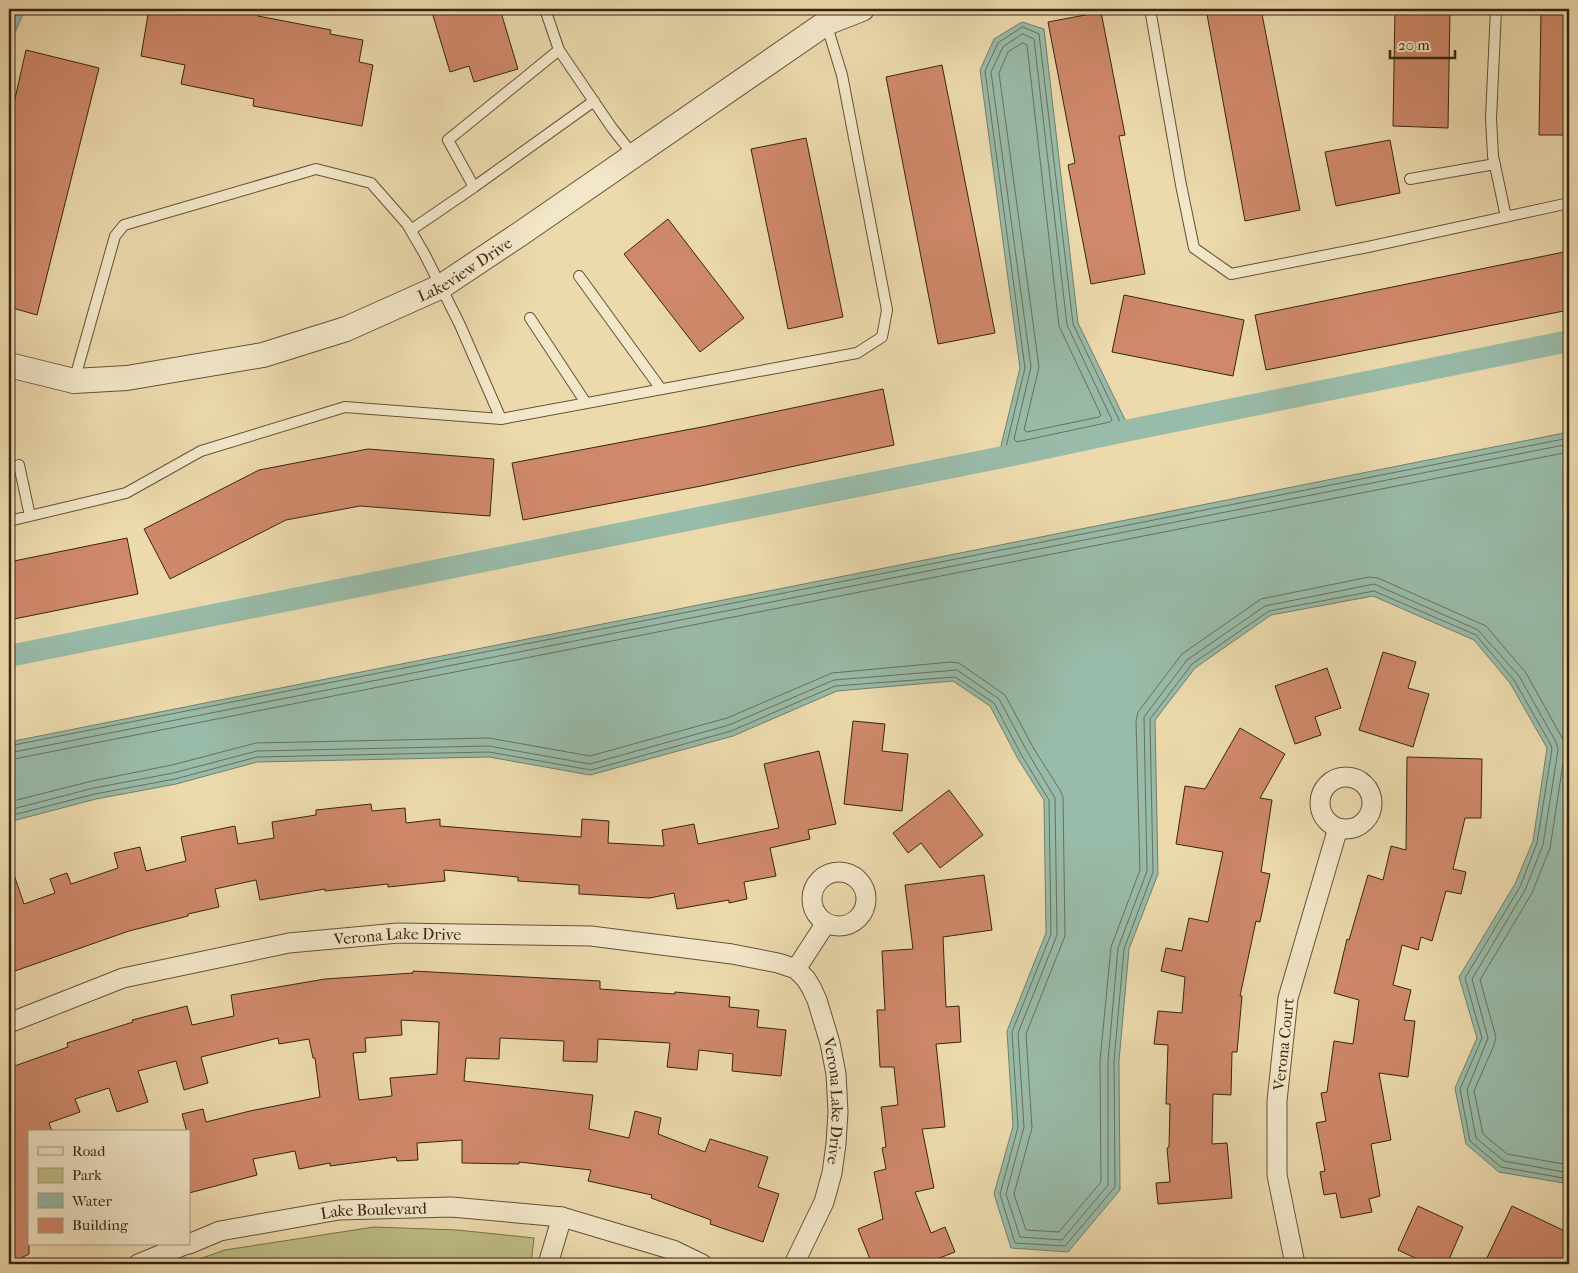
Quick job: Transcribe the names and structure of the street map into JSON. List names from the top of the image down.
{
  "streets": {
    "street": [
      "Lakeview Drive",
      "Verona Lake Drive",
      "Verona Court",
      "Lake Boulevard"
    ]
  },
  "legend": [
    "Road",
    "Park",
    "Water",
    "Building"
  ],
  "scale_bar": "20 m"
}
